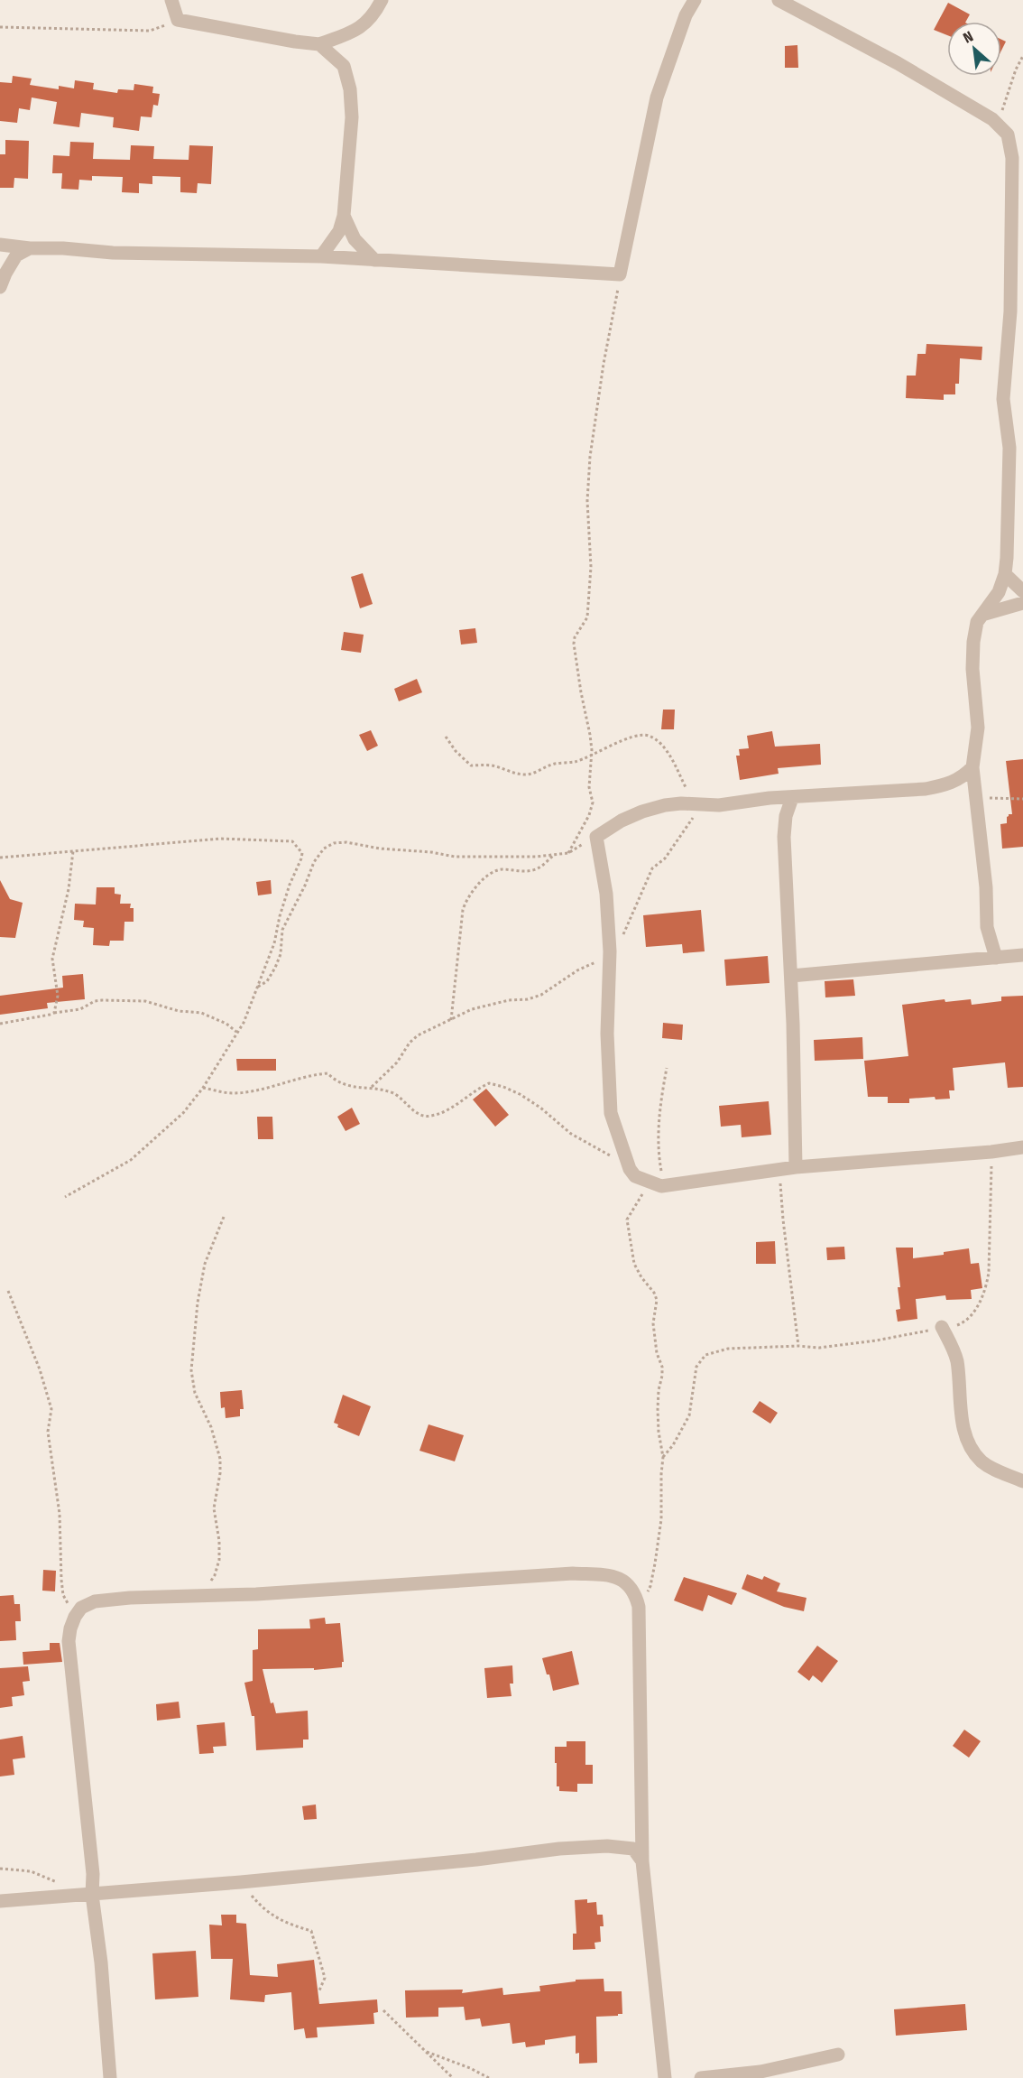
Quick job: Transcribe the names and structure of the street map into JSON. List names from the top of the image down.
{
  "north": "top left"
}
